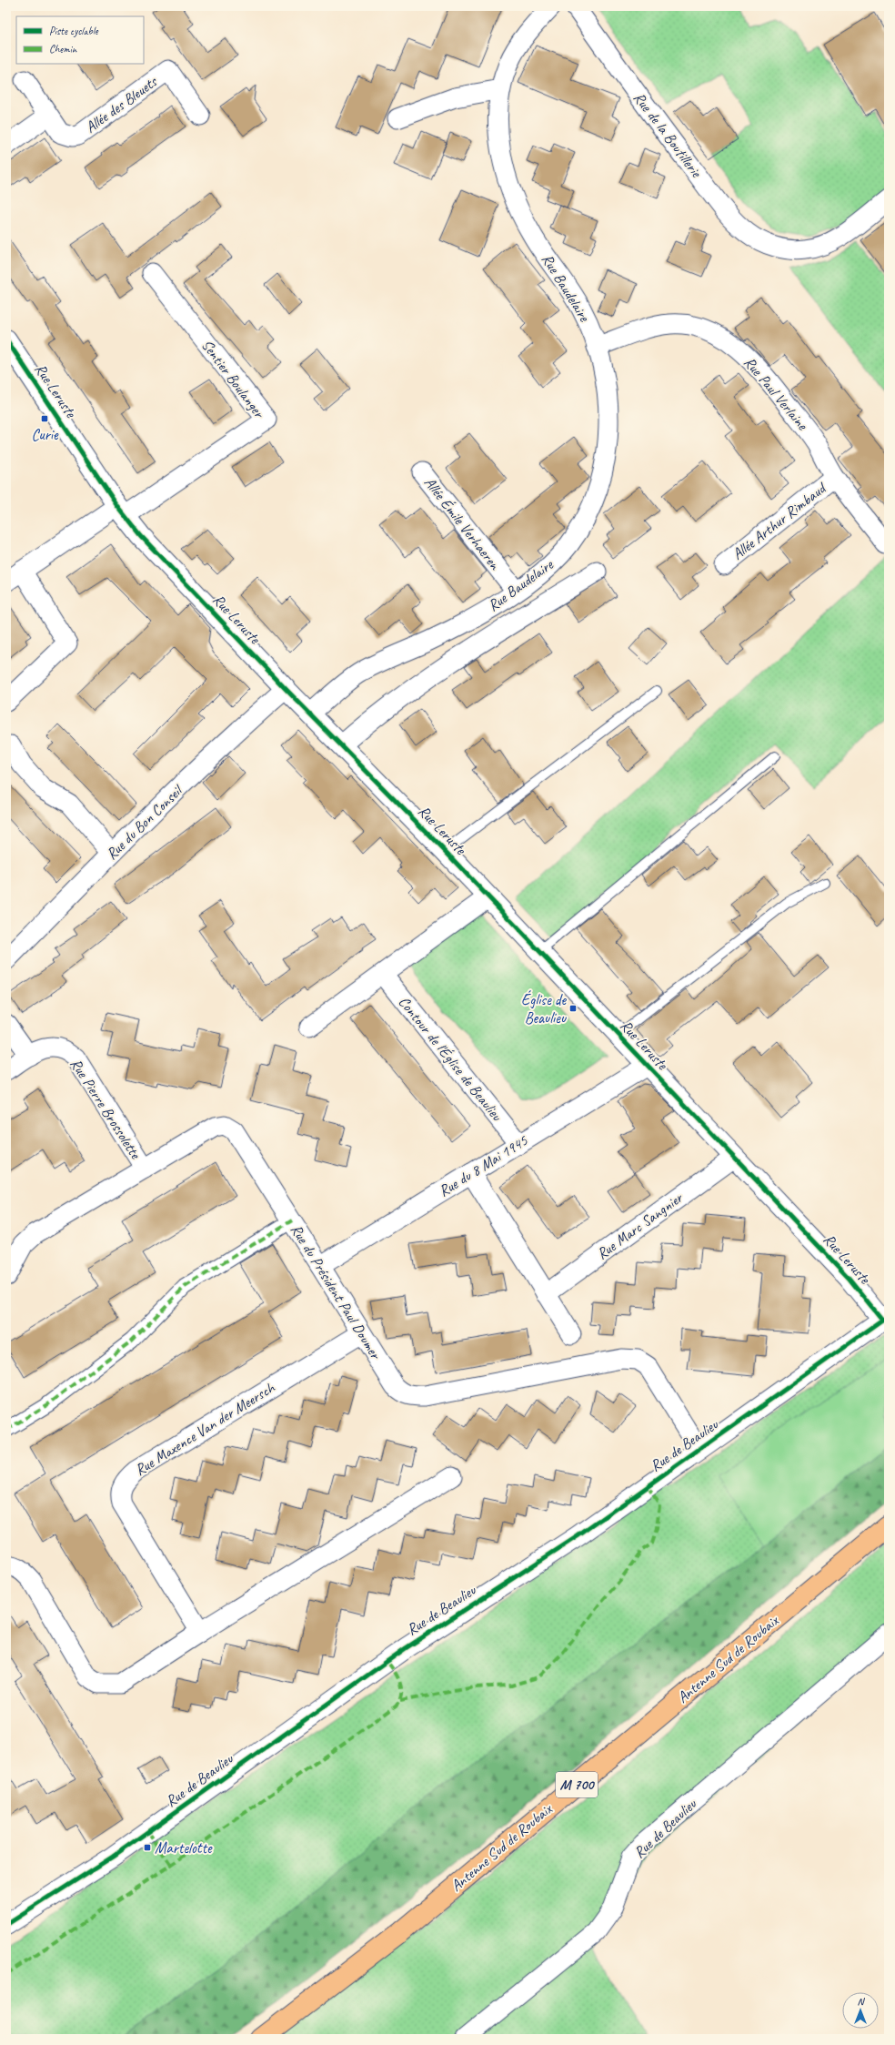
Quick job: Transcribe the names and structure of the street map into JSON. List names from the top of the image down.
{
  "streets": {
    "highway": ["Antenne Sud de Roubaix", "M 700"],
    "street": [
      "Allée des Bleuets",
      "Rue de la Boutillerie",
      "Rue Baudelaire",
      "Sentier Boulanger",
      "Rue Leruste",
      "Rue Paul Verlaine",
      "Allée Arthur Rimbaud",
      "Allée Émile Verhaeren",
      "Rue du Bon Conseil",
      "Contour de l'Église de Beaulieu",
      "Rue Pierre Brossolette",
      "Rue du 8 Mai 1945",
      "Rue Marc Sangnier",
      "Rue du Président Paul Doumer",
      "Rue Maxence Van der Meersch",
      "Rue de Beaulieu"
    ]
  },
  "crossings": [
    ["Rue Baudelaire", "Rue Leruste"],
    ["Rue Baudelaire", "Rue Paul Verlaine"],
    ["Rue Baudelaire", "Allée Émile Verhaeren"],
    ["Sentier Boulanger", "Rue Leruste"],
    ["Rue Leruste", "Rue du Bon Conseil"],
    ["Rue Leruste", "Rue du 8 Mai 1945"],
    ["Rue Leruste", "Rue Marc Sangnier"],
    ["Rue Leruste", "Rue de Beaulieu"],
    ["Rue Paul Verlaine", "Allée Arthur Rimbaud"],
    ["Contour de l'Église de Beaulieu", "Rue du 8 Mai 1945"],
    ["Rue Pierre Brossolette", "Rue du Président Paul Doumer"],
    ["Rue du 8 Mai 1945", "Rue du Président Paul Doumer"],
    ["Rue du Président Paul Doumer", "Rue Maxence Van der Meersch"],
    ["Rue du Président Paul Doumer", "Rue de Beaulieu"]
  ],
  "places": {
    "transit": ["Curie", "Église de Beaulieu", "Martelotte"]
  },
  "legend": ["Piste cyclable", "Chemin"],
  "north": "top"
}
